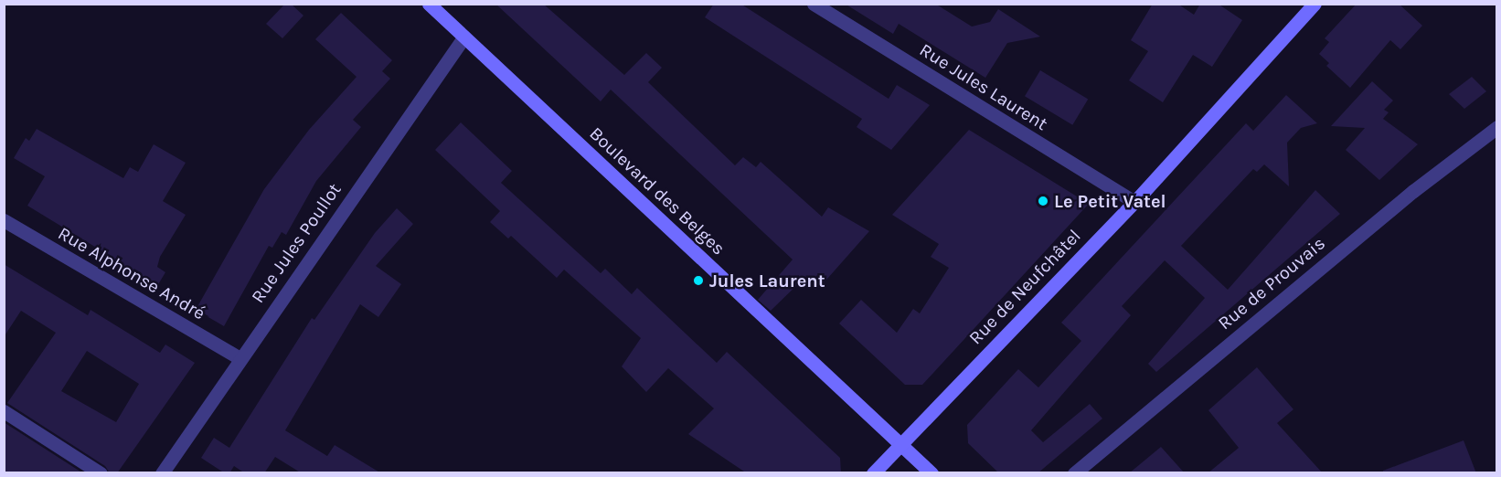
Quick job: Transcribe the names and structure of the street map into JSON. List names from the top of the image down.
{
  "streets": {
    "main road": ["Boulevard des Belges", "Rue de Neufchâtel"],
    "street": [
      "Rue Jules Laurent",
      "Rue Jules Poullot",
      "Rue Alphonse André",
      "Rue de Prouvais"
    ]
  },
  "crossings": [
    ["Rue Jules Laurent", "Rue de Neufchâtel"],
    ["Boulevard des Belges", "Rue Jules Poullot"],
    ["Boulevard des Belges", "Rue de Neufchâtel"],
    ["Rue Jules Poullot", "Rue Alphonse André"]
  ],
  "places": ["Le Petit Vatel", "Jules Laurent"]
}
